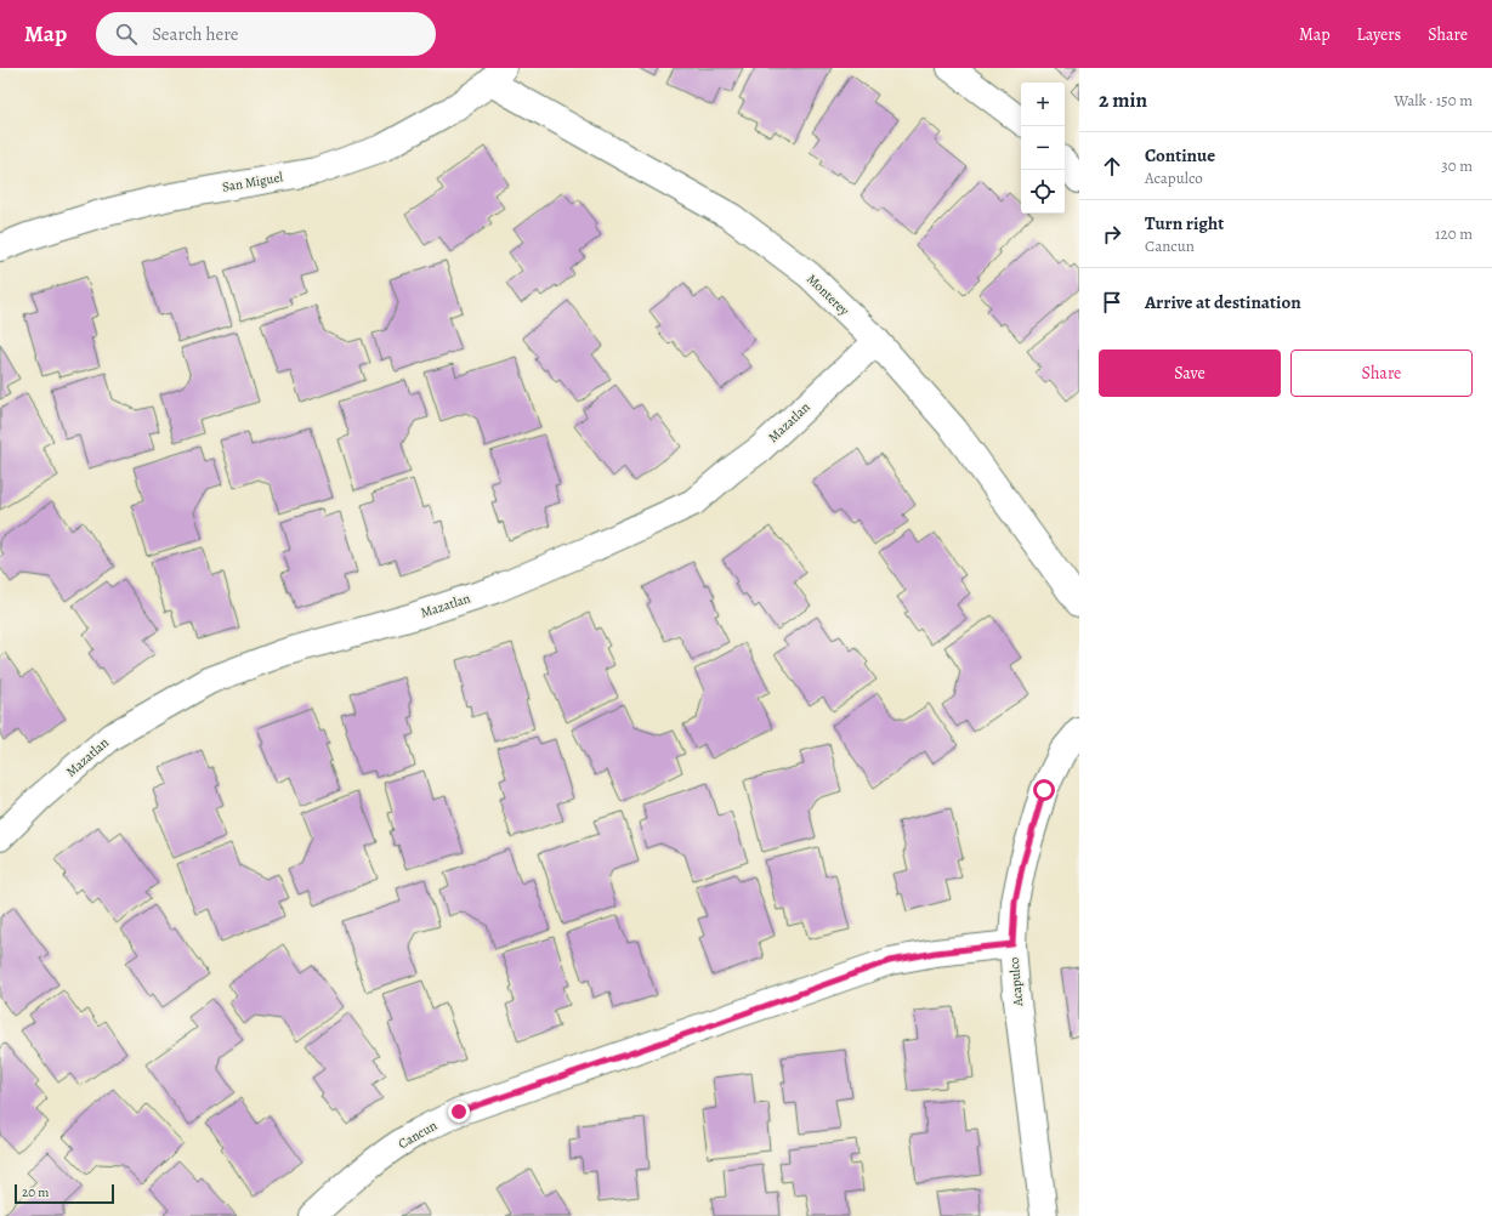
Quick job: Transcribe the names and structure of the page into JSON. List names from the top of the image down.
{
  "streets": {
    "street": [
      "San Miguel",
      "Monterey",
      "Mazatlan",
      "Acapulco",
      "Cancun"
    ]
  },
  "crossings": [
    ["San Miguel", "Monterey"],
    ["Monterey", "Mazatlan"],
    ["Acapulco", "Cancun"]
  ],
  "scale_bar": "20 m",
  "page": {
    "header": "Map",
    "search": "Search here",
    "nav": ["Map", "Layers", "Share"],
    "heading": ["2 min", "Walk · 150 m"],
    "map_buttons": ["+", "−"],
    "list": [
      ["Continue", "Acapulco", "30 m"],
      ["Turn right", "Cancun", "120 m"],
      "Arrive at destination"
    ],
    "buttons": ["Save", "Share"],
    "scale": "20 m"
  }
}
